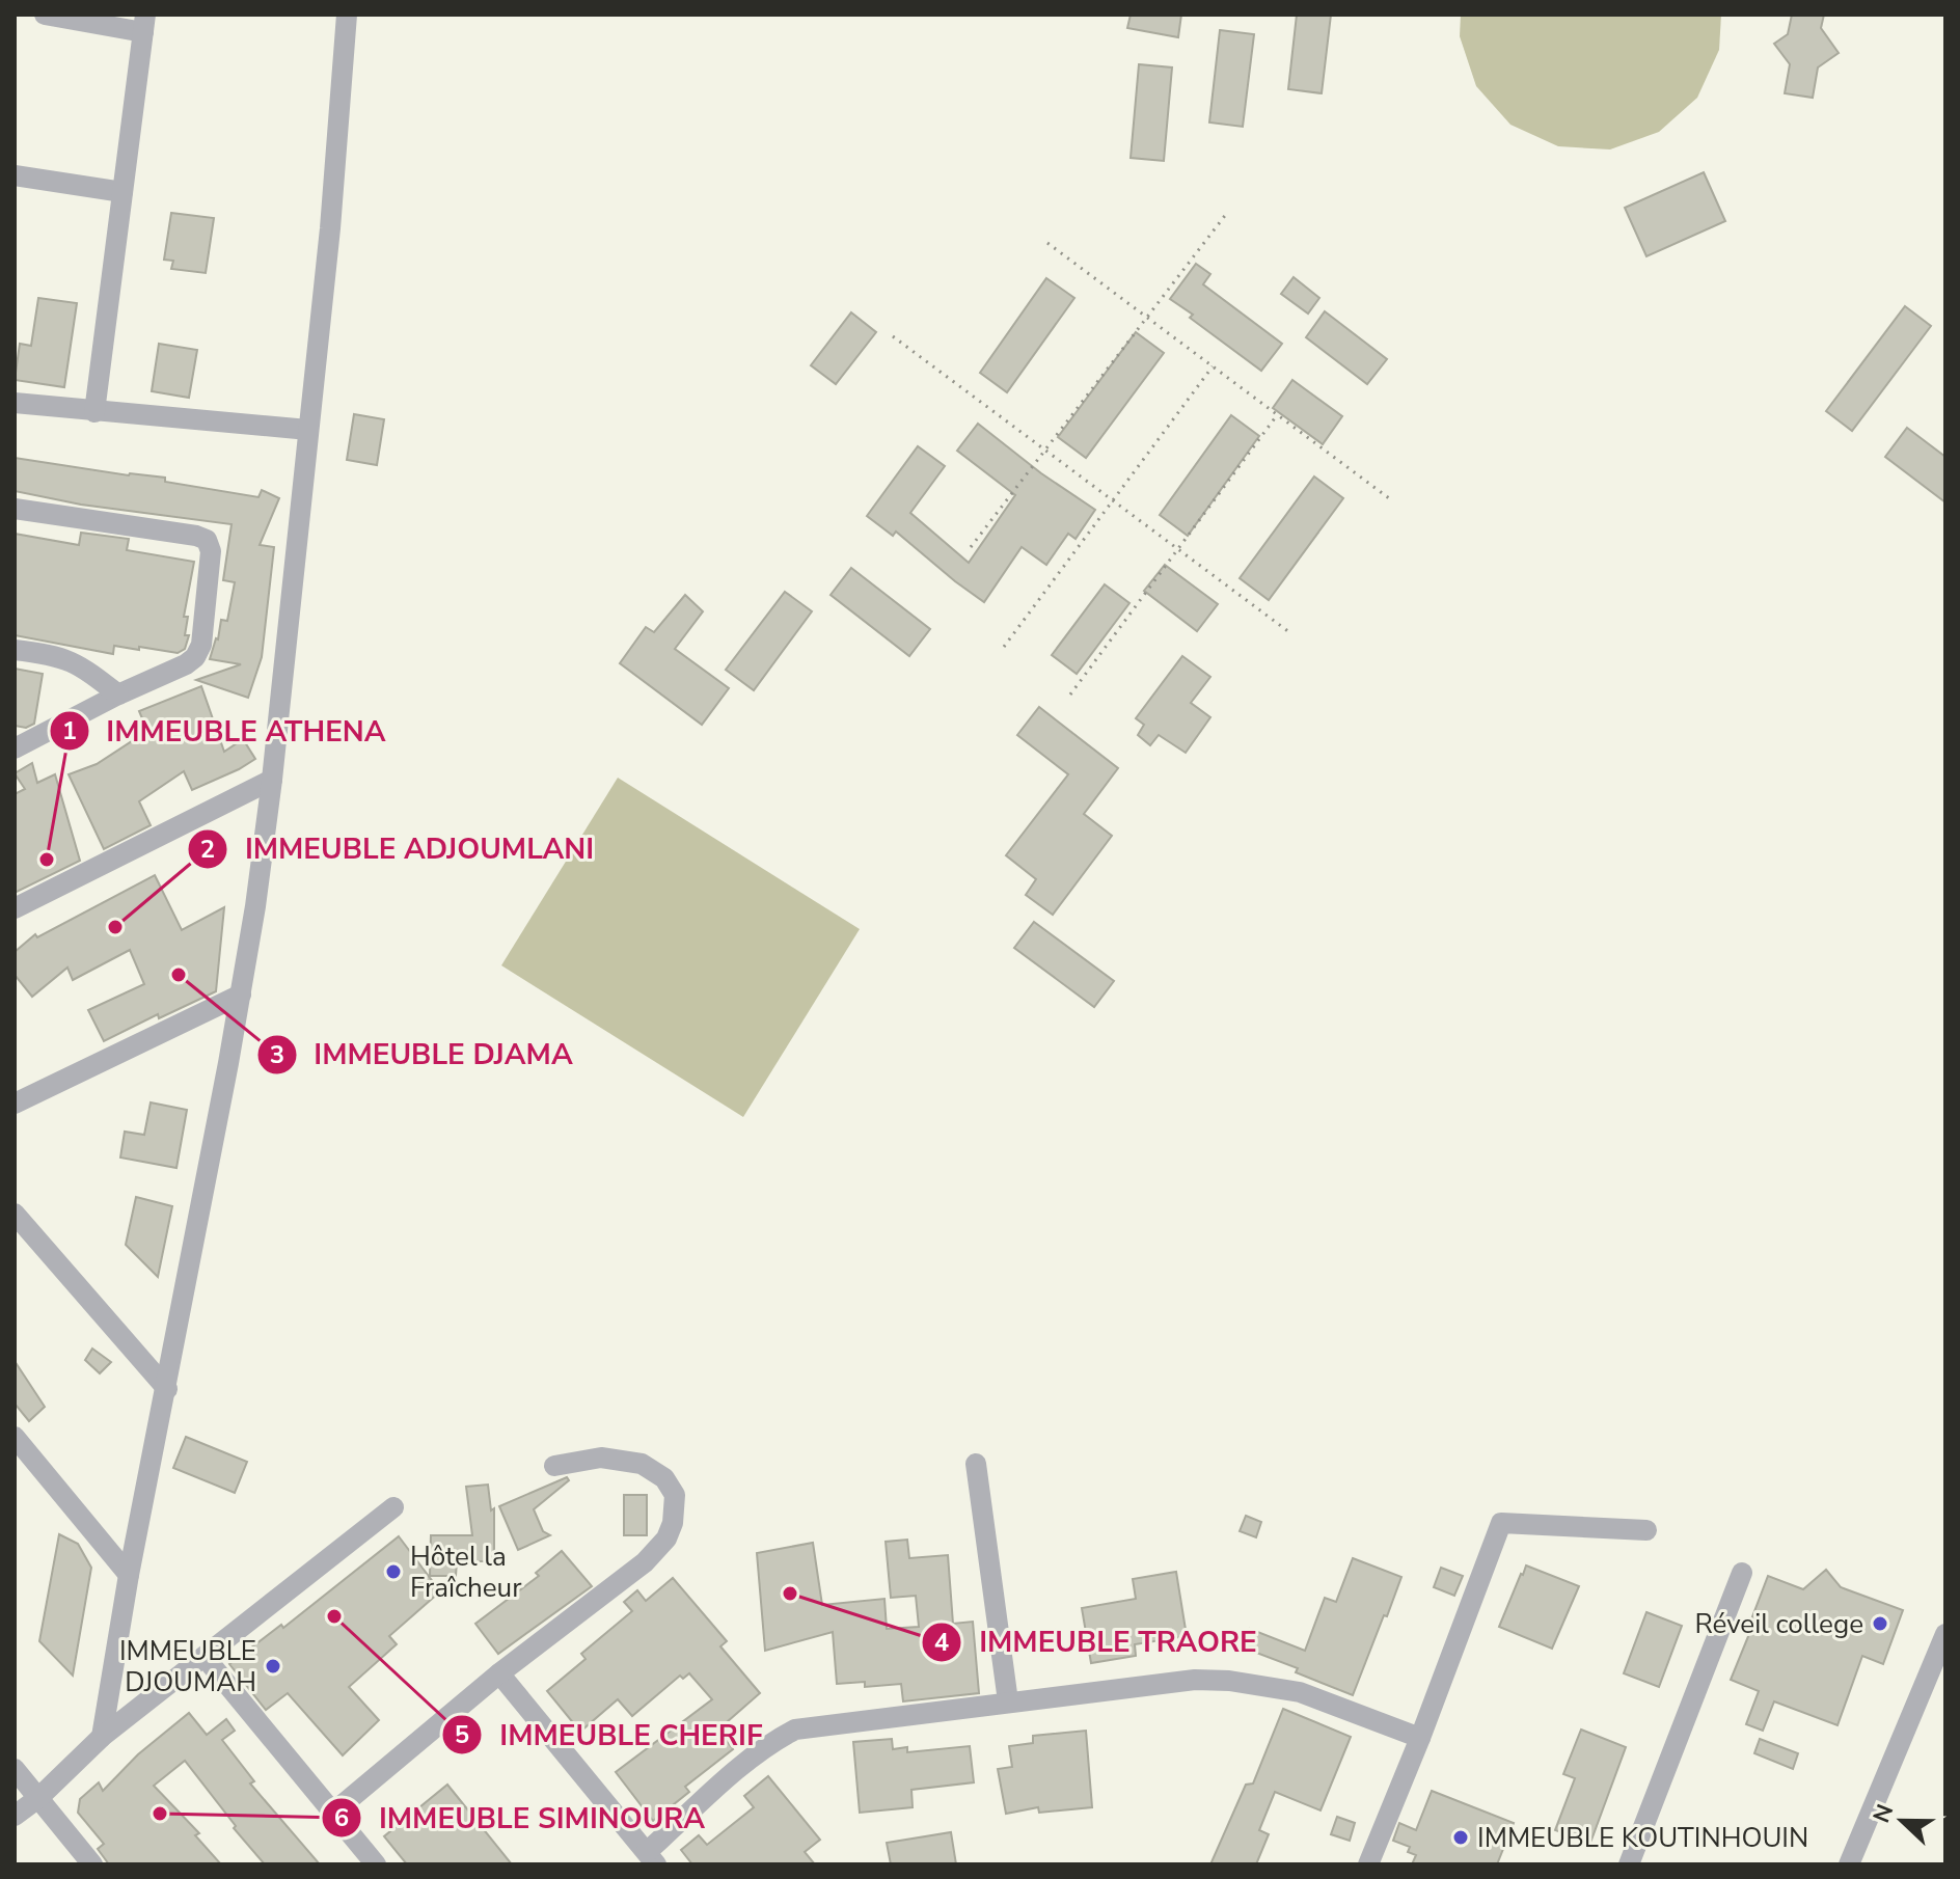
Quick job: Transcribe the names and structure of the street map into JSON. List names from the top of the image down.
{
  "places": [
    "IMMEUBLE ATHENA",
    "IMMEUBLE ADJOUMLANI",
    "IMMEUBLE DJAMA",
    "Hôtel la Fraîcheur",
    "IMMEUBLE TRAORE",
    "IMMEUBLE CHERIF",
    "Réveil college",
    "IMMEUBLE DJOUMAH",
    "IMMEUBLE SIMINOURA",
    "IMMEUBLE KOUTINHOUIN"
  ],
  "north": "left"
}
